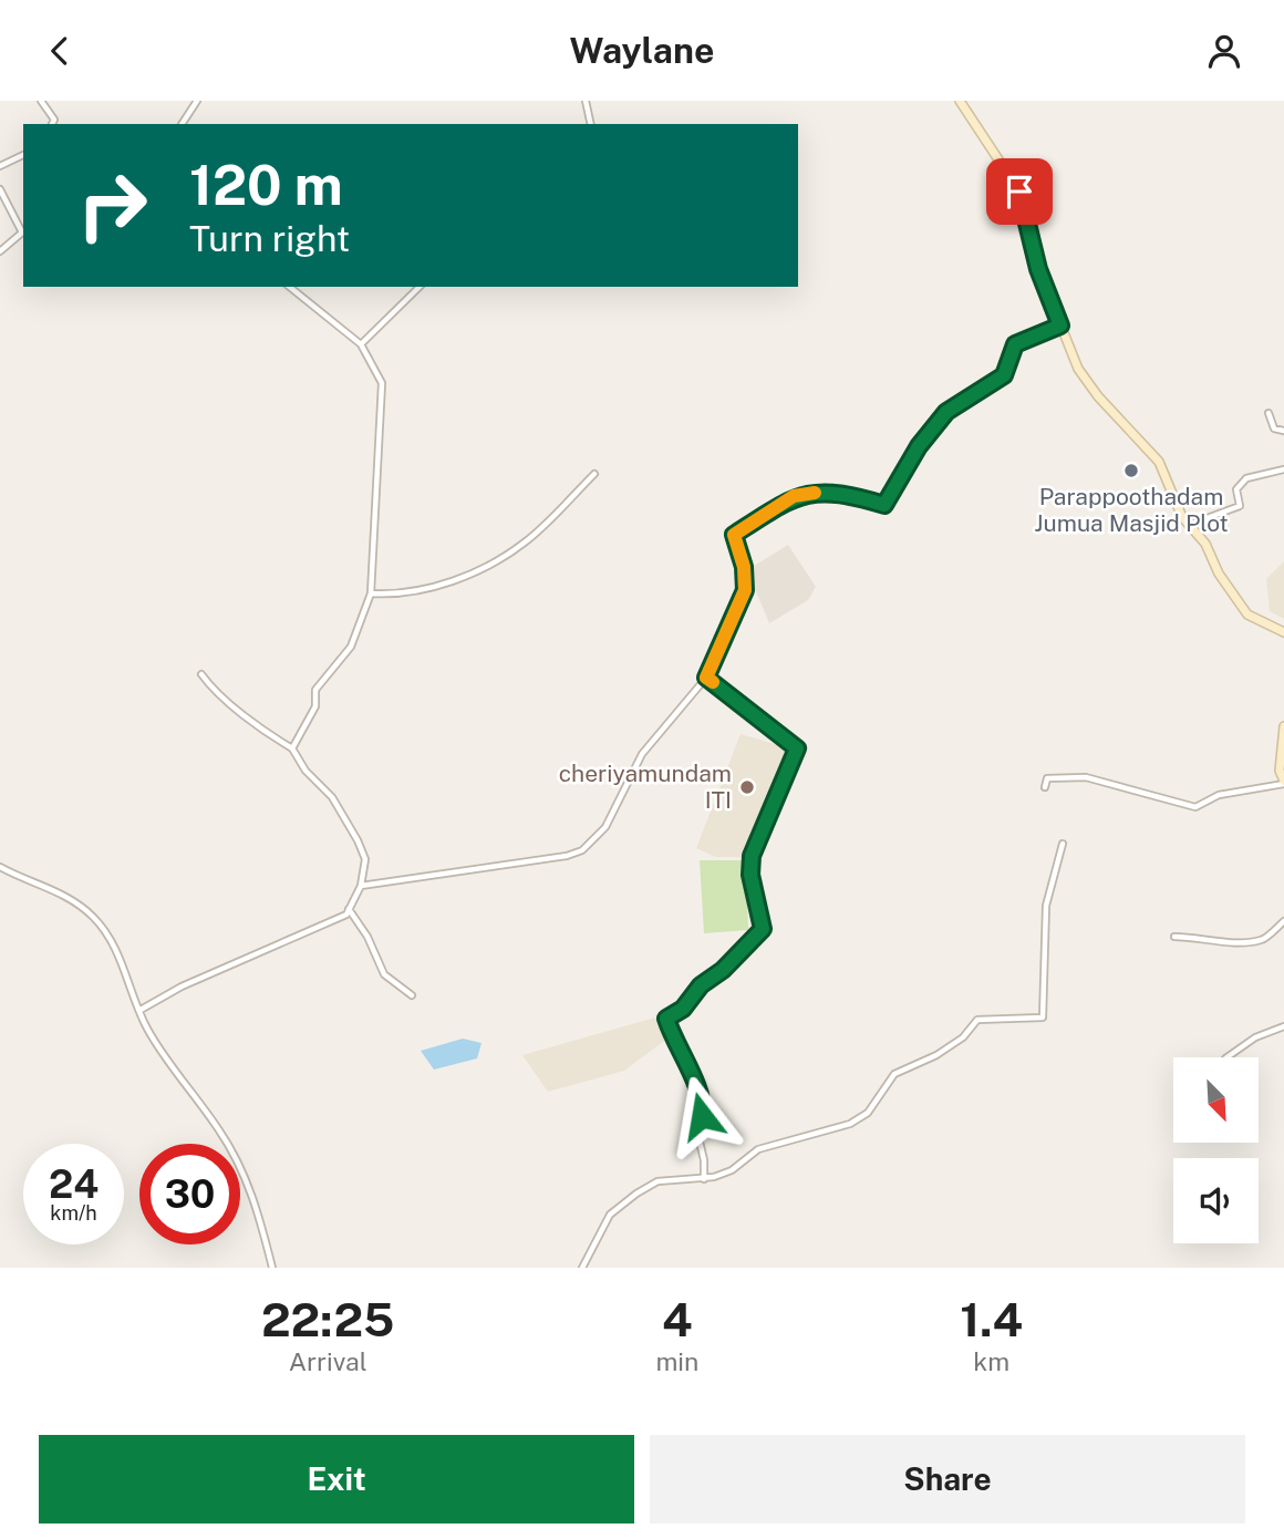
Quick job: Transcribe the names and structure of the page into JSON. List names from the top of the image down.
{
  "places": ["Parappoothadam Jumua Masjid Plot", "cheriyamundam ITI"],
  "north": "bottom right",
  "page": {
    "header": "Waylane",
    "turn": ["120 m", "Turn right"],
    "speed": "24 km/h",
    "limit": "30",
    "eta": [
      "22:25",
      "Arrival",
      "4",
      "min",
      "1.4",
      "km"
    ],
    "buttons": ["Exit", "Share"]
  }
}
